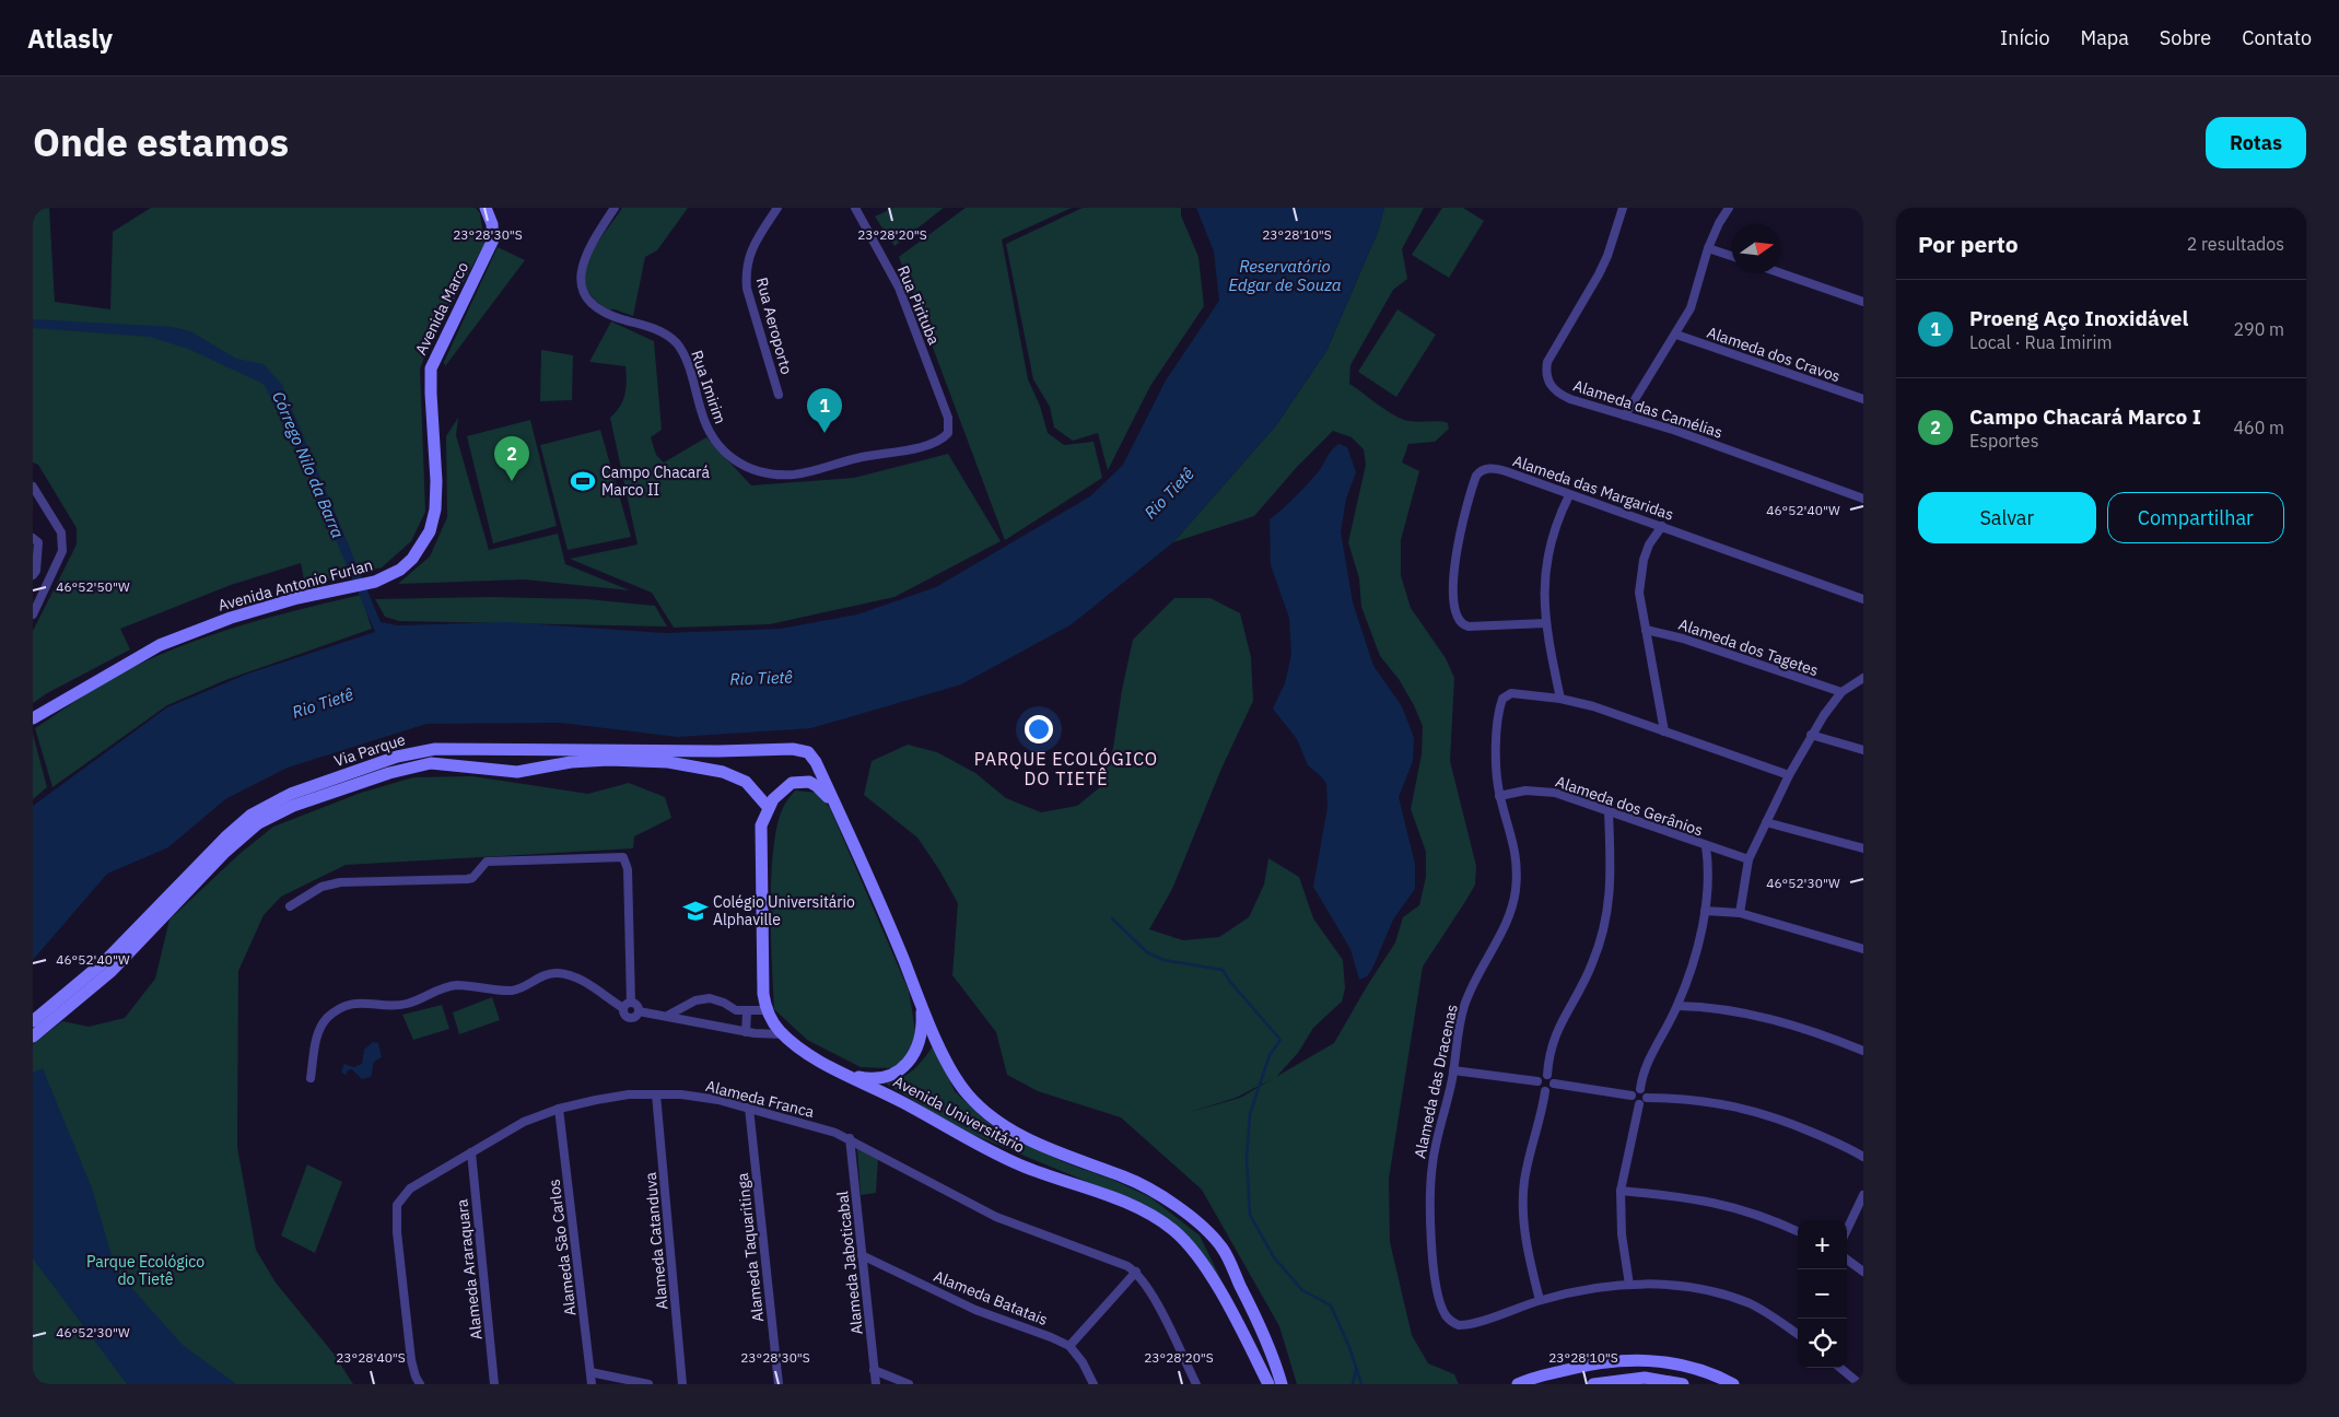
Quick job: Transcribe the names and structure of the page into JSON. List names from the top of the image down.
{
  "streets": {
    "main road": [
      "Avenida Marco",
      "Avenida Antonio Furlan",
      "Via Parque",
      "Avenida Universitário"
    ],
    "street": [
      "Rua Pirituba",
      "Rua Aeroporto",
      "Alameda dos Cravos",
      "Rua Imirim",
      "Alameda das Camélias",
      "Alameda das Margaridas",
      "Alameda dos Tagetes",
      "Alameda dos Gerânios",
      "Alameda das Dracenas",
      "Alameda Franca",
      "Alameda Catanduva",
      "Alameda São Carlos",
      "Alameda Taquaritinga",
      "Alameda Jaboticabal",
      "Alameda Araraquara",
      "Alameda Batatais"
    ]
  },
  "crossings": [
    ["Rua Pirituba", "Rua Imirim"],
    ["Avenida Marco", "Avenida Antonio Furlan"],
    ["Via Parque", "Avenida Universitário"],
    ["Alameda dos Gerânios", "Alameda das Dracenas"],
    ["Alameda Franca", "Alameda Catanduva"],
    ["Alameda Franca", "Alameda São Carlos"],
    ["Alameda Franca", "Alameda Taquaritinga"],
    ["Alameda Franca", "Alameda Jaboticabal"],
    ["Alameda Franca", "Alameda Araraquara"],
    ["Alameda Jaboticabal", "Alameda Batatais"]
  ],
  "districts": ["PARQUE ECOLÓGICO DO TIETÊ"],
  "water": ["Reservatório Edgar de Souza", "Córrego Nilo da Barra", "Rio Tietê"],
  "parks": ["Parque Ecológico do Tietê"],
  "places": {
    "sports": ["Campo Chacará Marco II"],
    "school or university": ["Colégio Universitário Alphaville"]
  },
  "north": "right",
  "page": {
    "header": "Atlasly",
    "nav": [
      "Início",
      "Mapa",
      "Sobre",
      "Contato"
    ],
    "title": "Onde estamos",
    "buttons": [
      "Rotas",
      ["Salvar", "Compartilhar"]
    ],
    "heading": ["Por perto", "2 resultados"],
    "list": [
      {
        "mark": "1",
        "name": "Proeng Aço Inoxidável",
        "note": "Local · Rua Imirim",
        "value": "290 m"
      },
      {
        "mark": "2",
        "name": "Campo Chacará Marco I",
        "note": "Esportes",
        "value": "460 m"
      }
    ],
    "pins": ["1", "2"],
    "map_buttons": ["+", "−"]
  },
  "coordinates": [
    "23°28'30\"S",
    "23°28'20\"S",
    "23°28'10\"S",
    "46°52'40\"W",
    "46°52'50\"W",
    "46°52'30\"W",
    "23°28'40\"S"
  ]
}
